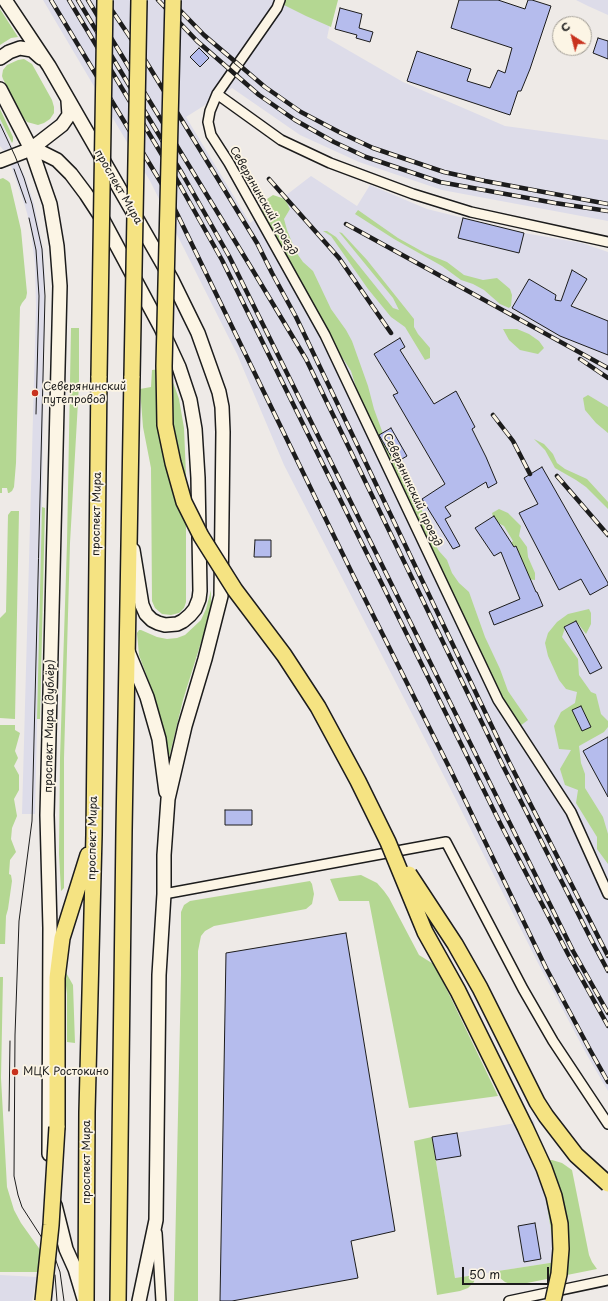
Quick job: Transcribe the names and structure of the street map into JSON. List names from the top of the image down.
{
  "streets": {
    "main road": ["проспект Мира", "проспект Мира (дублёр)"],
    "street": ["Северянинский проезд"]
  },
  "crossings": [
    ["проспект Мира", "проспект Мира (дублёр)"]
  ],
  "places": ["Северянинский путепровод", "МЦК Ростокино"],
  "scale_bar": "50 m",
  "north": "top left"
}
